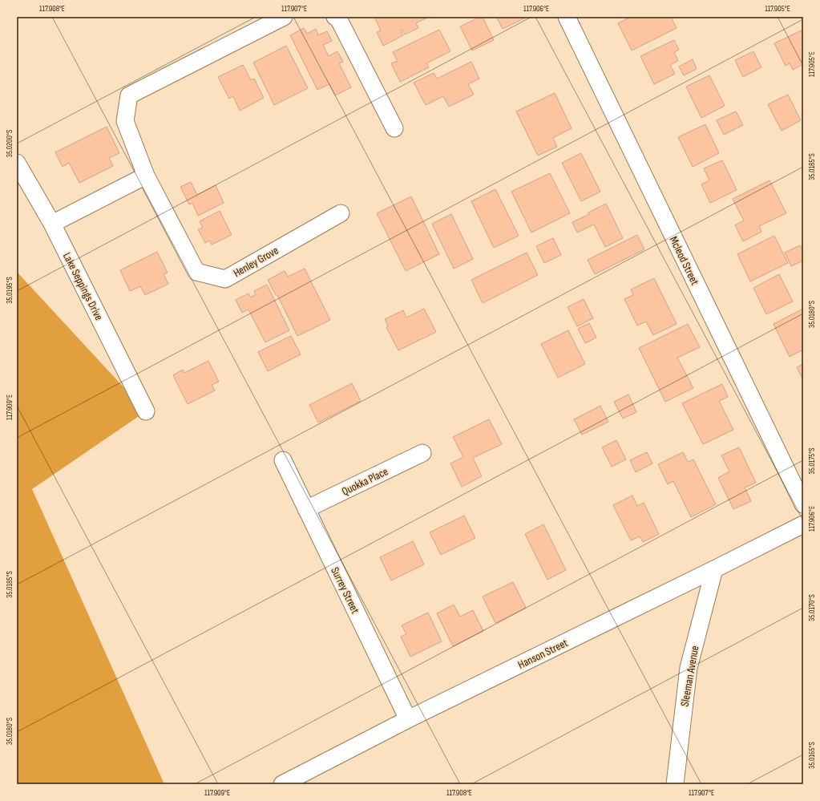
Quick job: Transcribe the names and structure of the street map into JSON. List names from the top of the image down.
{
  "streets": {
    "street": [
      "Mcleod Street",
      "Henley Grove",
      "Lake Seppings Drive",
      "Quokka Place",
      "Surrey Street",
      "Hanson Street",
      "Sleeman Avenue"
    ]
  },
  "crossings": [
    ["Quokka Place", "Surrey Street"],
    ["Surrey Street", "Hanson Street"],
    ["Hanson Street", "Sleeman Avenue"]
  ],
  "coordinates": [
    "117.908°E",
    "117.907°E",
    "117.906°E",
    "117.905°E",
    "35.0200°S",
    "35.0185°S",
    "35.0195°S",
    "35.0180°S",
    "117.909°E",
    "35.0175°S",
    "35.0170°S",
    "35.0165°S"
  ]
}
